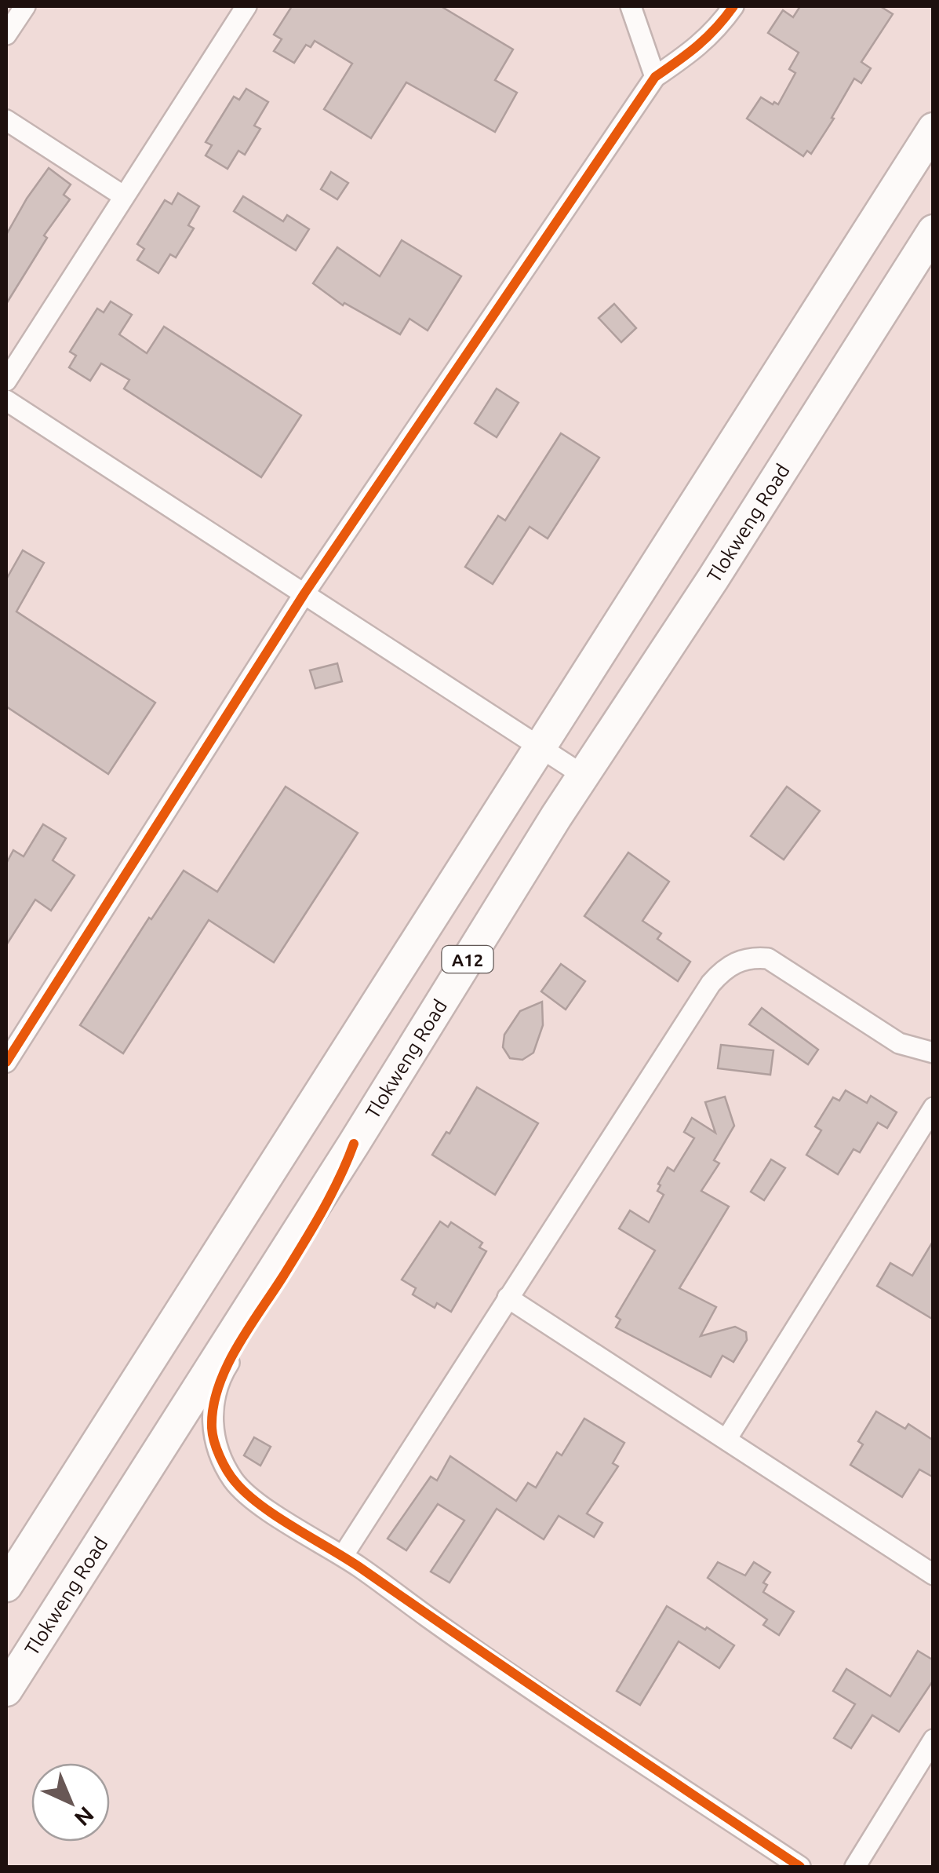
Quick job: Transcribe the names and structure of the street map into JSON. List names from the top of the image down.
{
  "streets": {
    "main road": ["Tlokweng Road", "A12"]
  },
  "north": "bottom right"
}
